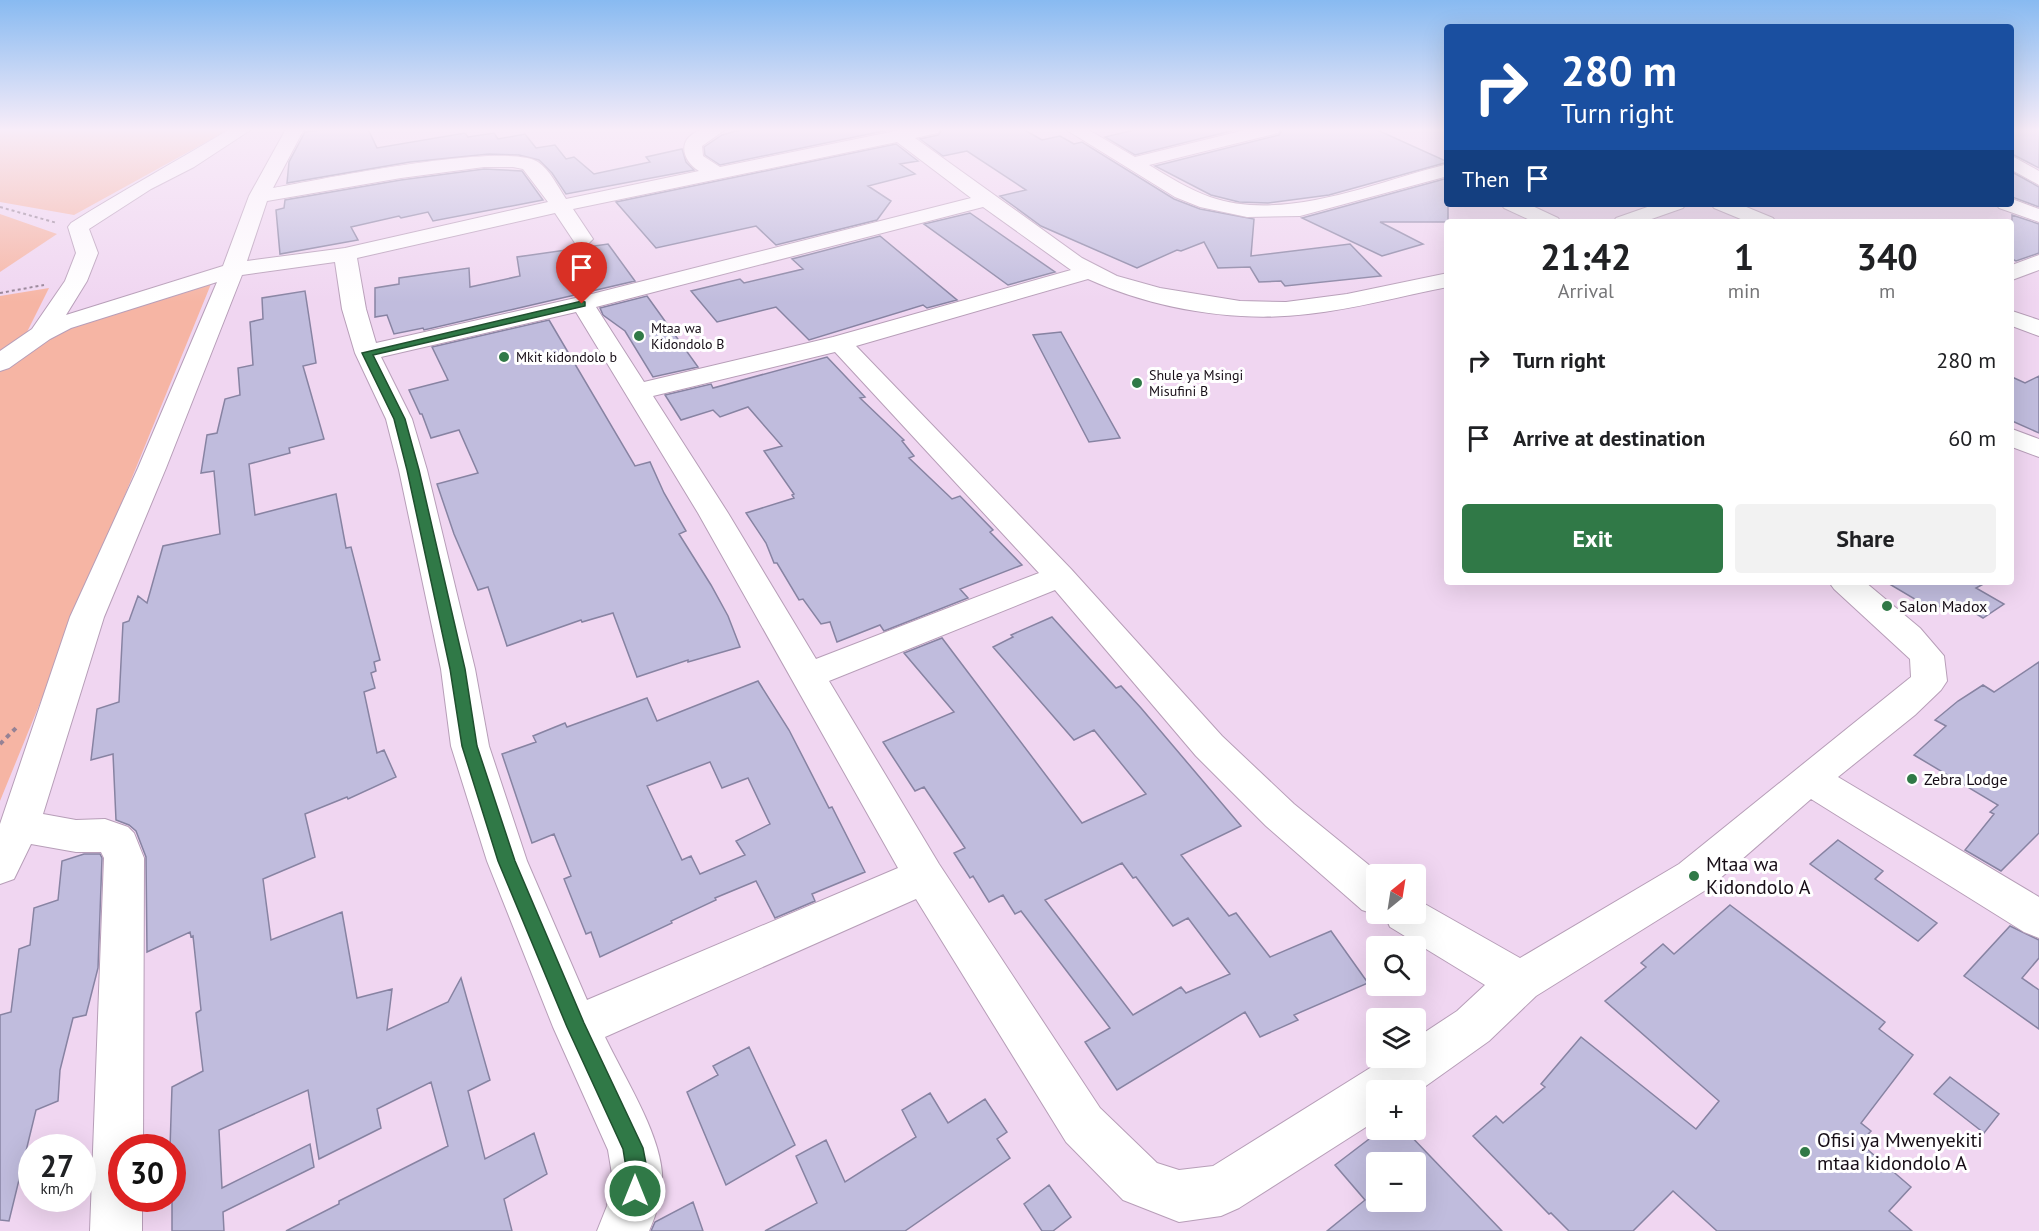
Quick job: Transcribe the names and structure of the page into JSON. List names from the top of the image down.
{
  "places": [
    "Mtaa wa Kidondolo B",
    "Mkit kidondolo b",
    "Shule ya Msingi Misufini B",
    "Salon Madox",
    "Zebra Lodge",
    "Mtaa wa Kidondolo A",
    "Ofisi ya Mwenyekiti mtaa kidondolo A"
  ],
  "north": "top right",
  "page": {
    "turn": ["280 m", "Turn right"],
    "then": "Then",
    "eta": [
      "21:42",
      "Arrival",
      "1",
      "min",
      "340",
      "m"
    ],
    "list": [
      {
        "name": "Turn right",
        "value": "280 m"
      },
      {
        "name": "Arrive at destination",
        "value": "60 m"
      }
    ],
    "buttons": ["Exit", "Share"],
    "map_buttons": ["+", "−"],
    "speed": "27 km/h",
    "limit": "30"
  }
}
